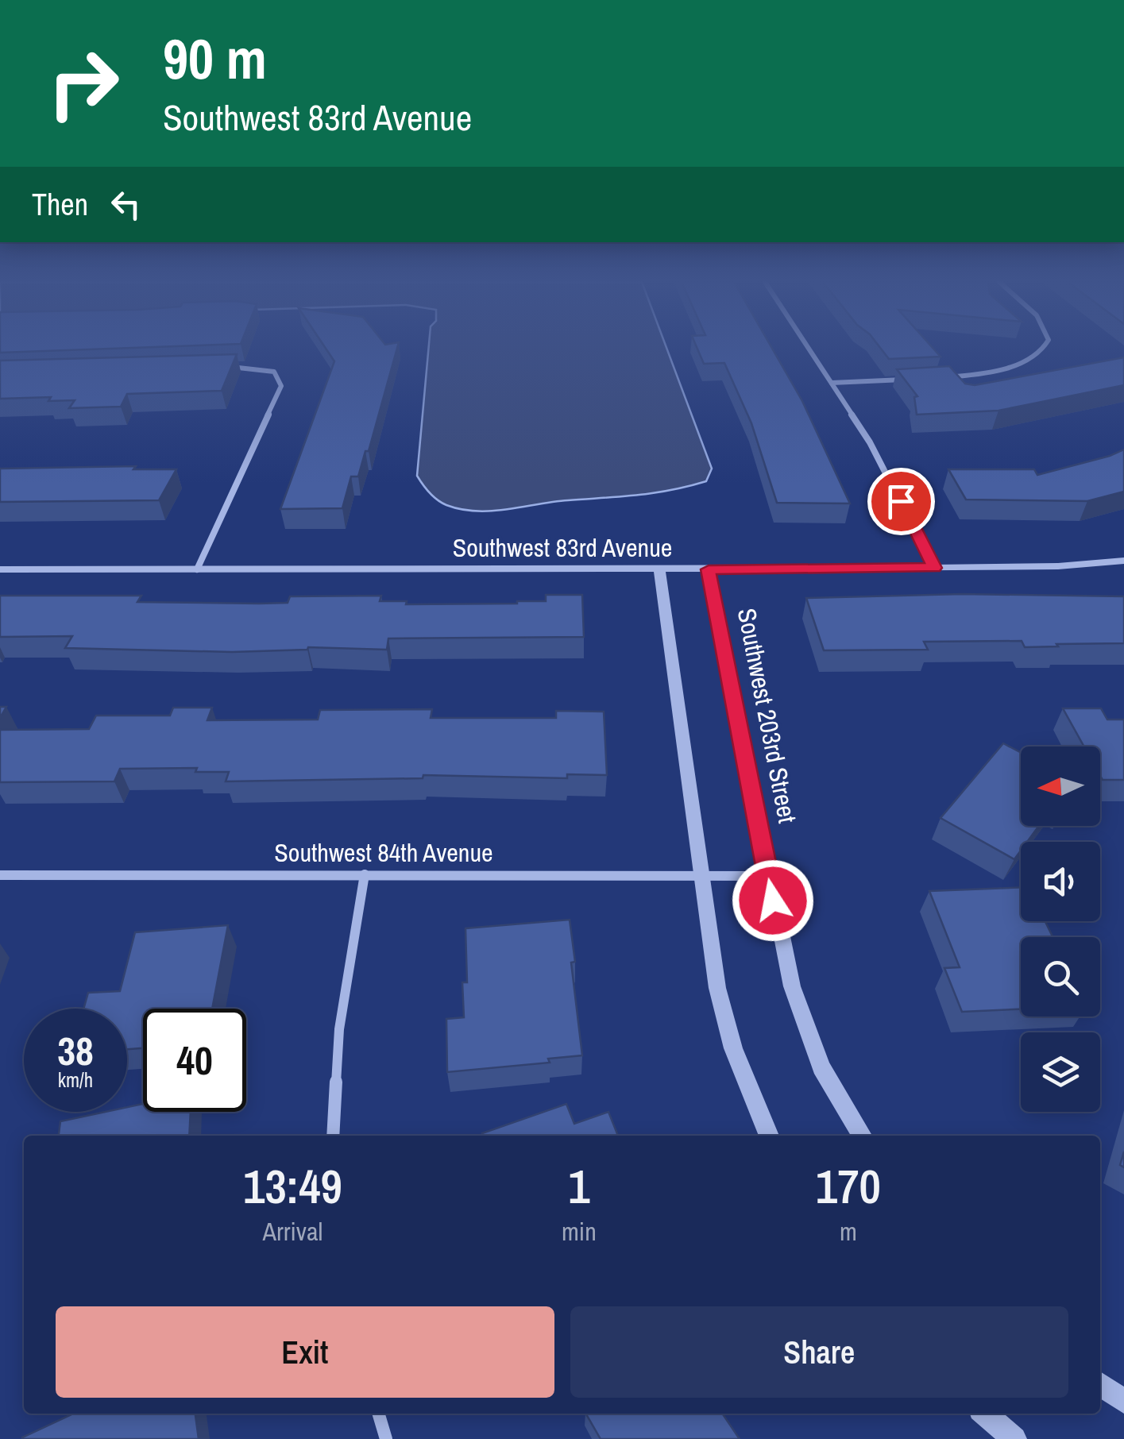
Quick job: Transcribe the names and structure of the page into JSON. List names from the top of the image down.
{
  "streets": {
    "street": ["Southwest 83rd Avenue", "Southwest 203rd Street", "Southwest 84th Avenue"]
  },
  "crossings": [
    ["Southwest 83rd Avenue", "Southwest 203rd Street"],
    ["Southwest 203rd Street", "Southwest 84th Avenue"]
  ],
  "north": "left",
  "page": {
    "turn": ["90 m", "Southwest 83rd Avenue"],
    "then": "Then",
    "speed": "38 km/h",
    "limit": "40",
    "eta": [
      "13:49",
      "Arrival",
      "1",
      "min",
      "170",
      "m"
    ],
    "buttons": ["Exit", "Share"]
  }
}
